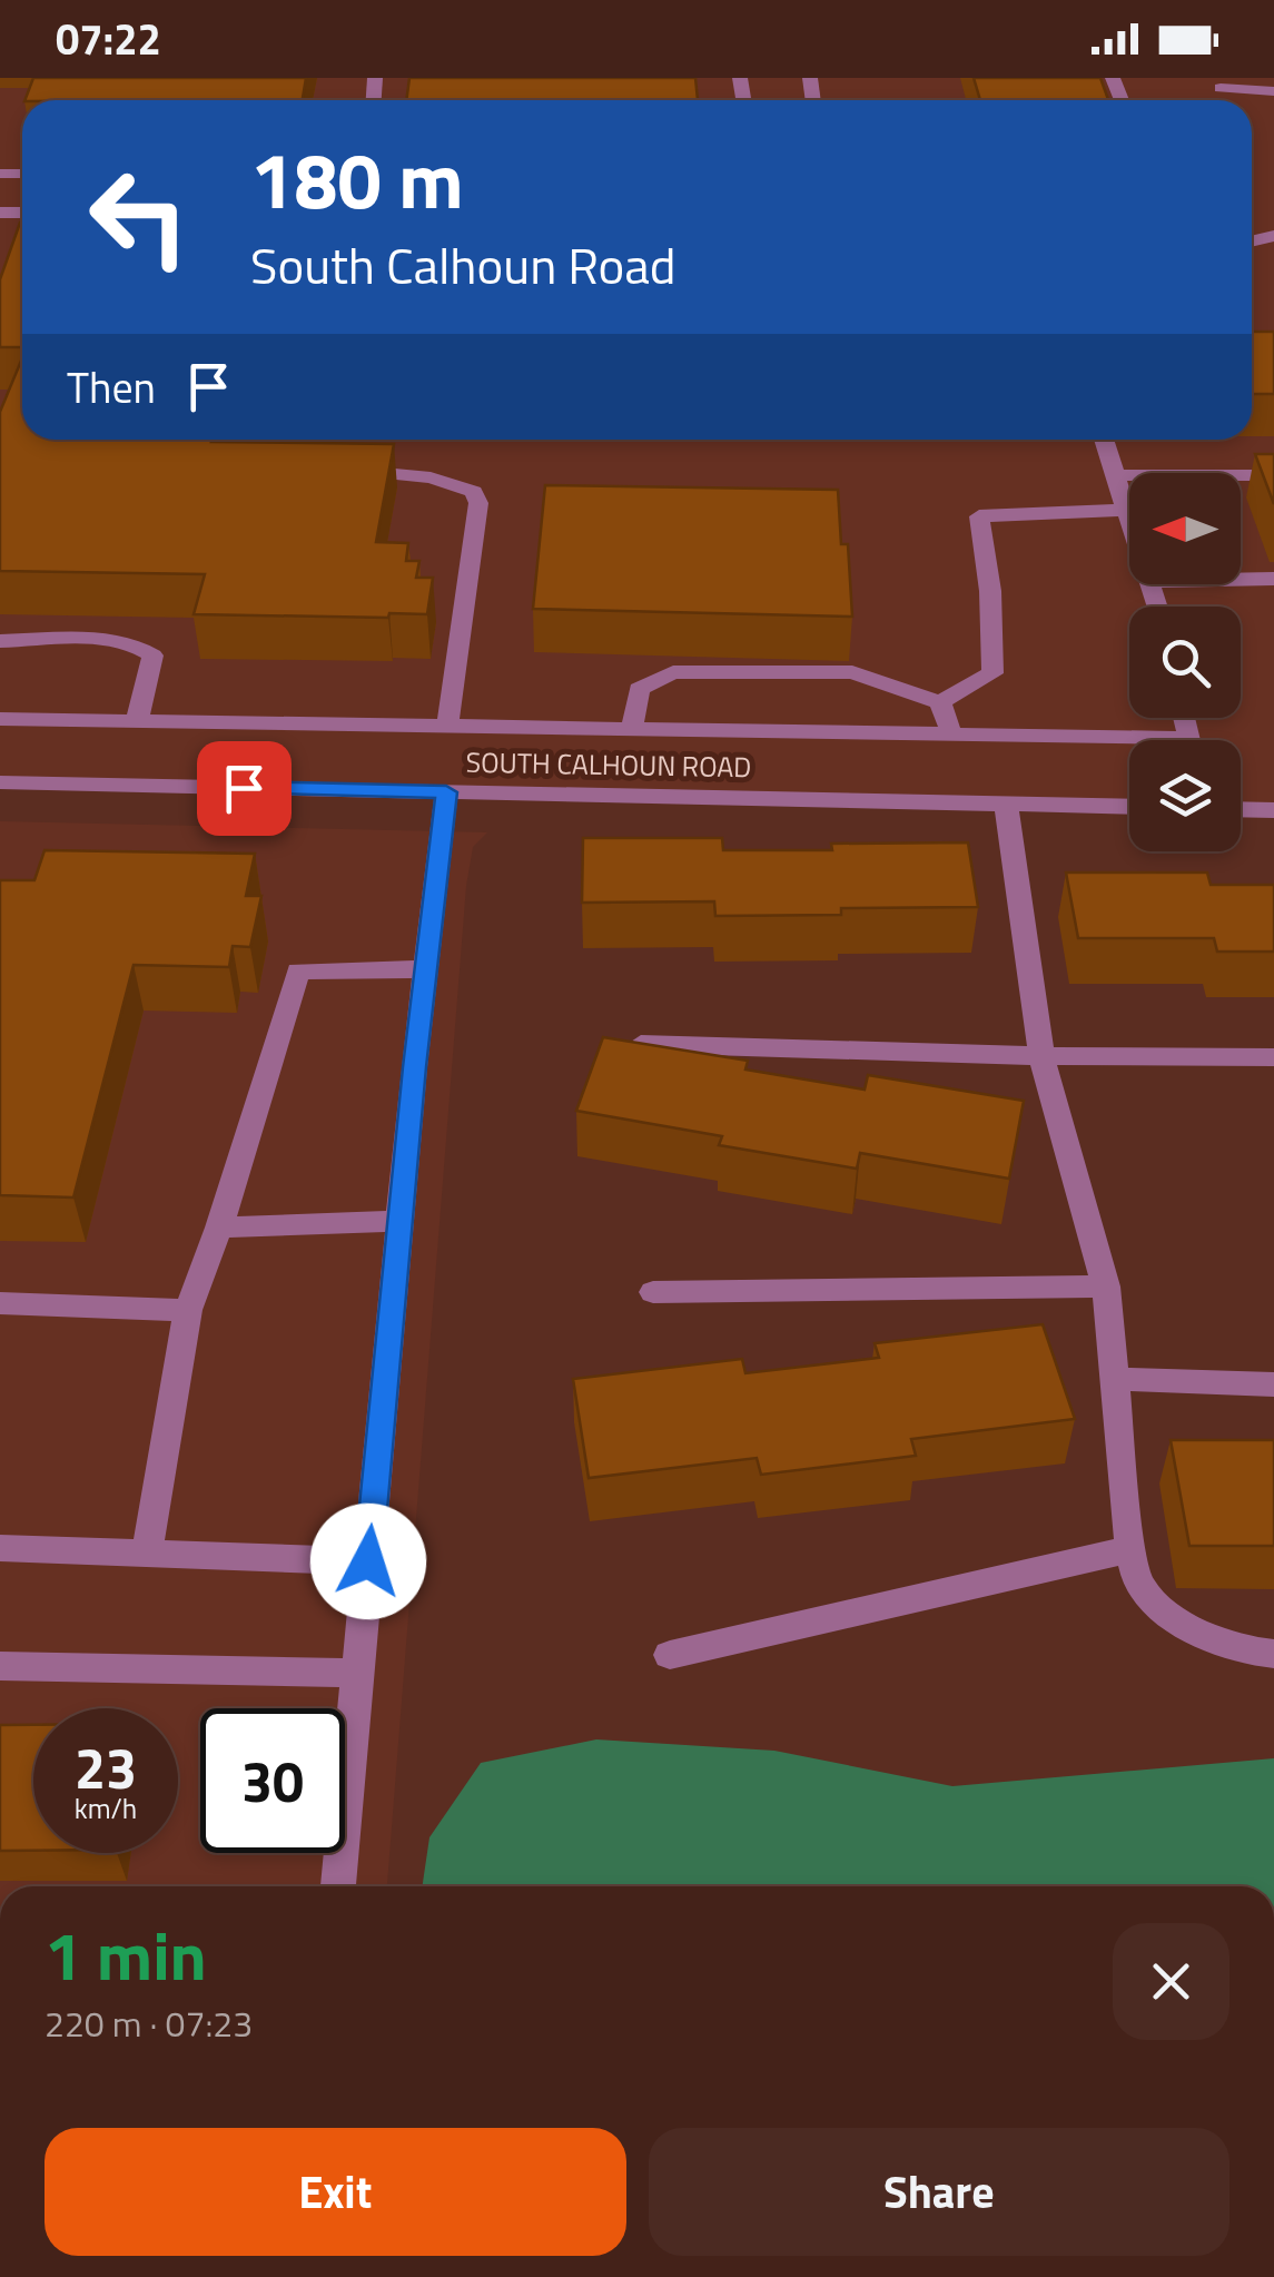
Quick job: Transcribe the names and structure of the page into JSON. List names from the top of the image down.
{
  "streets": {
    "street": ["SOUTH CALHOUN ROAD"]
  },
  "north": "left",
  "page": {
    "status": "07:22",
    "turn": ["180 m", "South Calhoun Road"],
    "then": "Then",
    "speed": "23 km/h",
    "limit": "30",
    "heading": ["1 min", "220 m · 07:23"],
    "buttons": ["Exit", "Share"]
  }
}
